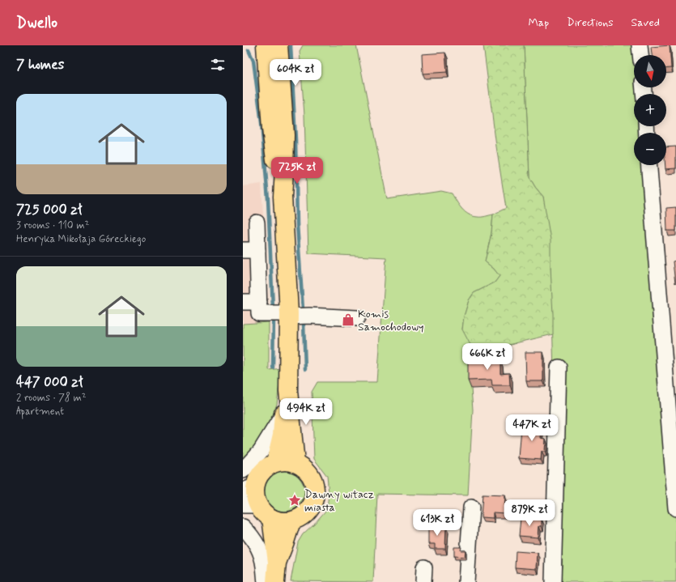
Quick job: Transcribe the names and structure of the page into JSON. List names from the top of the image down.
{
  "places": {
    "shop": ["Komis Samochodowy"],
    "place": ["Dawny witacz miasta"]
  },
  "north": "bottom",
  "page": {
    "header": "Dwello",
    "nav": ["Map", "Directions", "Saved"],
    "heading": "7 homes",
    "map_buttons": ["+", "−"],
    "price": [
      "604K zł",
      "725K zł",
      "666K zł",
      "494K zł",
      "447K zł",
      "879K zł",
      "613K zł"
    ],
    "list": [
      {
        "name": "725 000 zł",
        "note": "3 rooms · 110 m² · Henryka Mikołaja Góreckiego"
      },
      {
        "name": "447 000 zł",
        "note": "2 rooms · 78 m² · Apartment"
      }
    ]
  }
}
